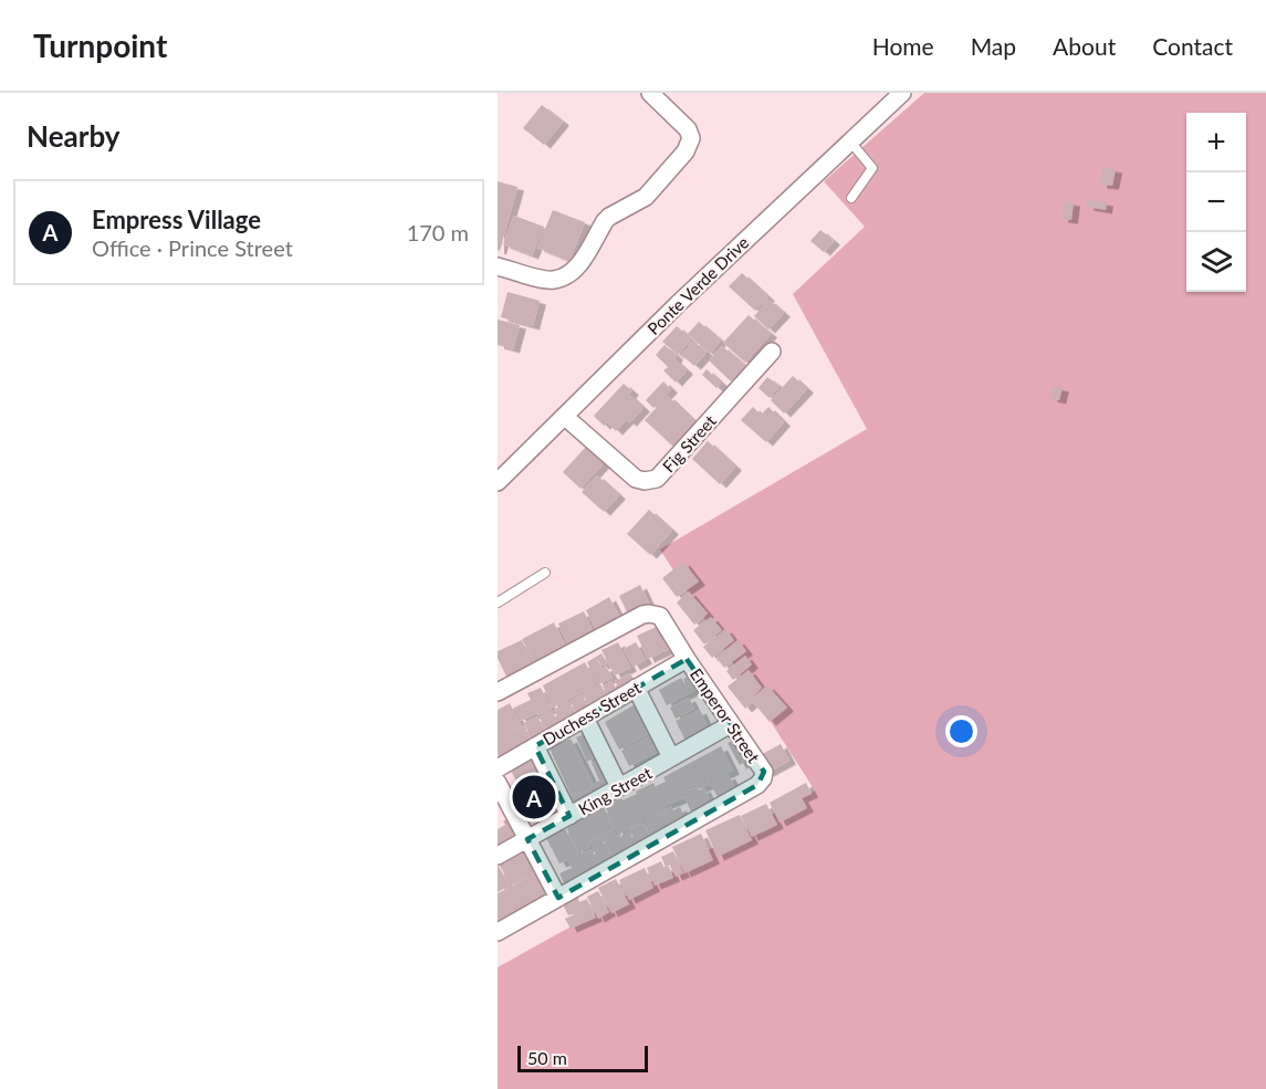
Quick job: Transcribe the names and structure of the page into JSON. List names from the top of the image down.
{
  "streets": {
    "street": [
      "Ponte Verde Drive",
      "Fig Street",
      "Duchess Street",
      "Emperor Street",
      "King Street"
    ]
  },
  "crossings": [
    ["Ponte Verde Drive", "Fig Street"],
    ["Duchess Street", "Emperor Street"],
    ["Emperor Street", "King Street"]
  ],
  "scale_bar": "50 m",
  "page": {
    "header": "Turnpoint",
    "nav": [
      "Home",
      "Map",
      "About",
      "Contact"
    ],
    "heading": "Nearby",
    "map_buttons": ["+", "−"],
    "list": [
      {
        "mark": "A",
        "name": "Empress Village",
        "note": "Office · Prince Street",
        "value": "170 m"
      }
    ],
    "pins": "A",
    "scale": "50 m"
  }
}
